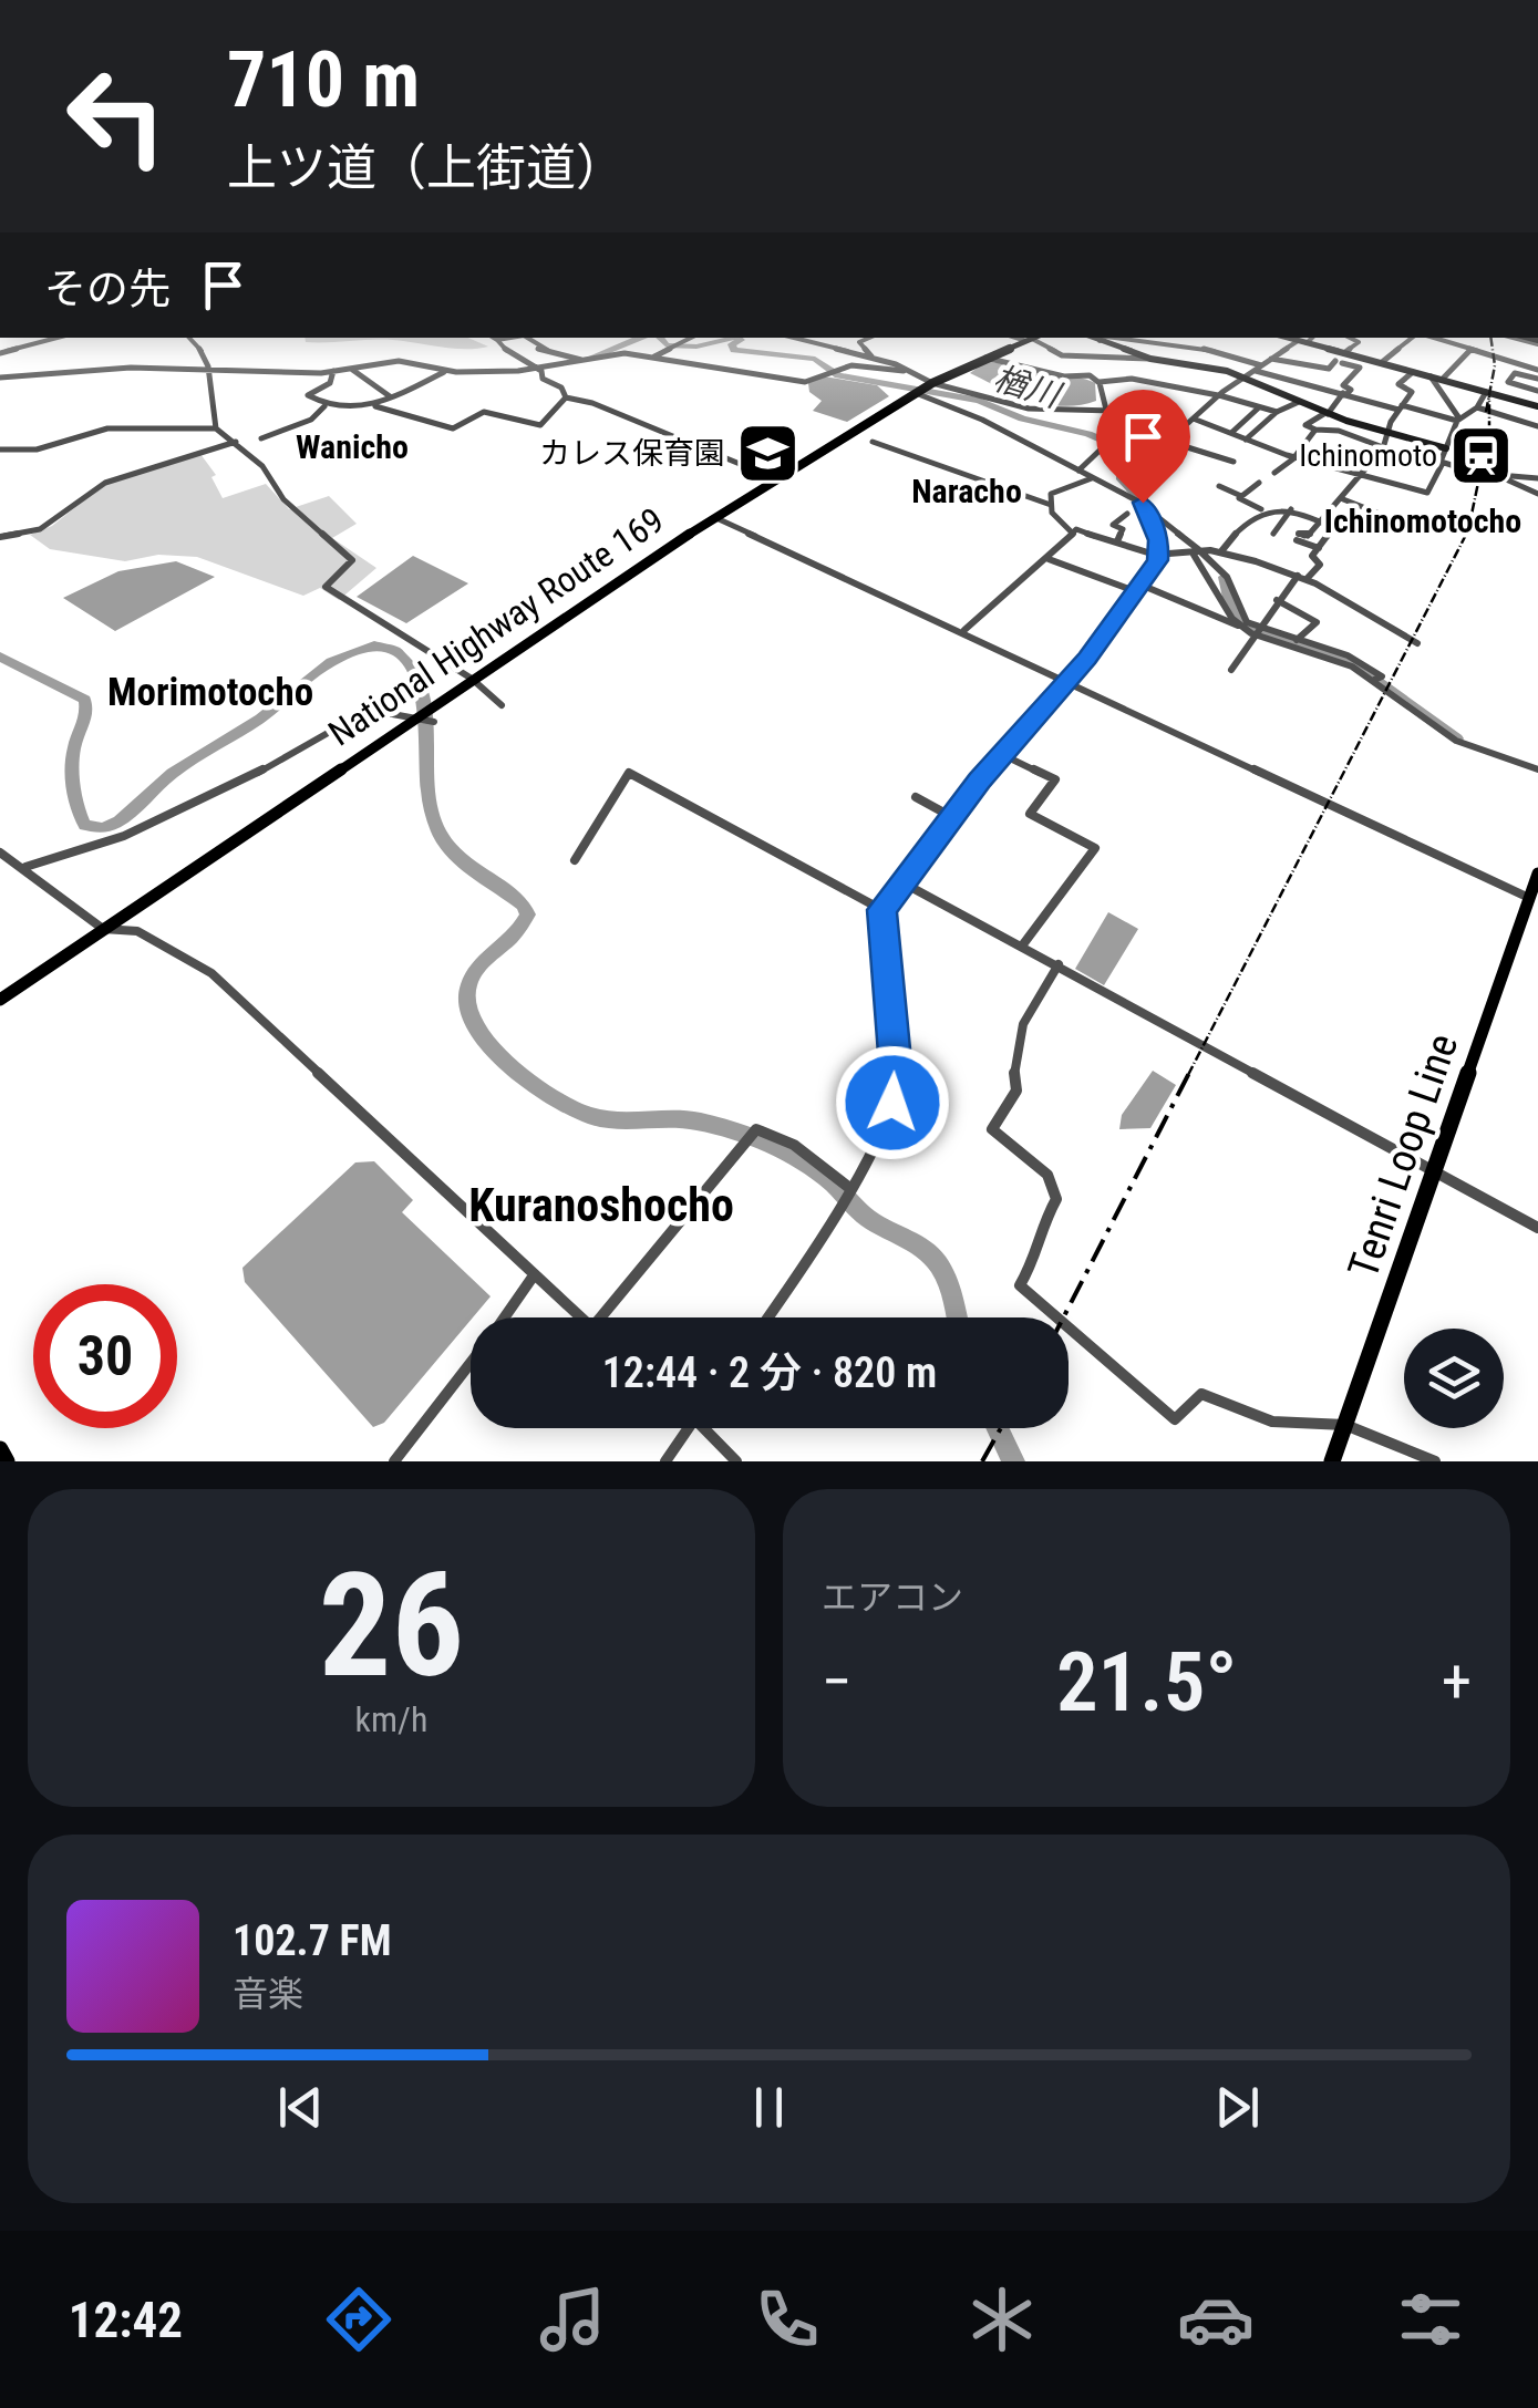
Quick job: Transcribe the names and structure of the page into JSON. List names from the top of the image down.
{
  "streets": {
    "main road": ["National Highway Route 169", "Tenri Loop Line"]
  },
  "districts": [
    "Wanicho",
    "Naracho",
    "Ichinomotocho",
    "Morimotocho",
    "Kuranoshocho"
  ],
  "water": ["楢川"],
  "places": {
    "school or university": ["カレス保育園"],
    "station": ["Ichinomoto"]
  },
  "page": {
    "turn": ["710 m", "上ツ道（上街道）"],
    "then": "その先",
    "limit": "30",
    "trip": "12:44 · 2 分 · 820 m",
    "tile": [
      ["26", "km/h"],
      "エアコン"
    ],
    "heat": ["−", "21.5°", "+"],
    "song": ["102.7 FM", "音楽"],
    "tabs": "12:42"
  }
}
